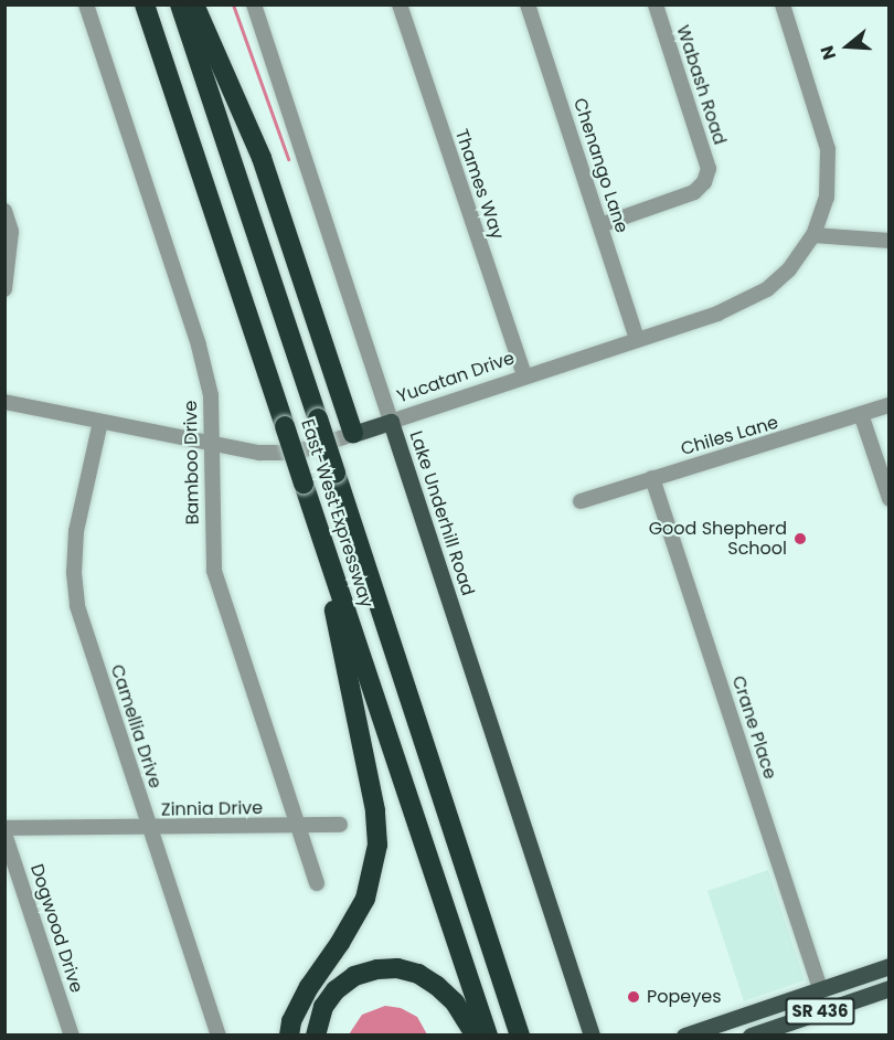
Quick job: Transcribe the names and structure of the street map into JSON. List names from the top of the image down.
{
  "streets": {
    "highway": ["East-West Expressway"],
    "main road": ["Yucatan Drive", "Lake Underhill Road", "SR 436"],
    "street": [
      "Wabash Road",
      "Chenango Lane",
      "Thames Way",
      "Chiles Lane",
      "Bamboo Drive",
      "Camellia Drive",
      "Crane Place",
      "Zinnia Drive",
      "Dogwood Drive"
    ]
  },
  "crossings": [
    ["Wabash Road", "Chenango Lane"],
    ["Chenango Lane", "Yucatan Drive"],
    ["Thames Way", "Yucatan Drive"],
    ["Yucatan Drive", "Bamboo Drive"],
    ["Yucatan Drive", "Lake Underhill Road"],
    ["Yucatan Drive", "Camellia Drive"],
    ["Chiles Lane", "Crane Place"],
    ["Bamboo Drive", "Zinnia Drive"],
    ["Camellia Drive", "Zinnia Drive"],
    ["Crane Place", "SR 436"],
    ["Zinnia Drive", "Dogwood Drive"]
  ],
  "places": ["Good Shepherd School", "Popeyes"],
  "north": "left"
}
